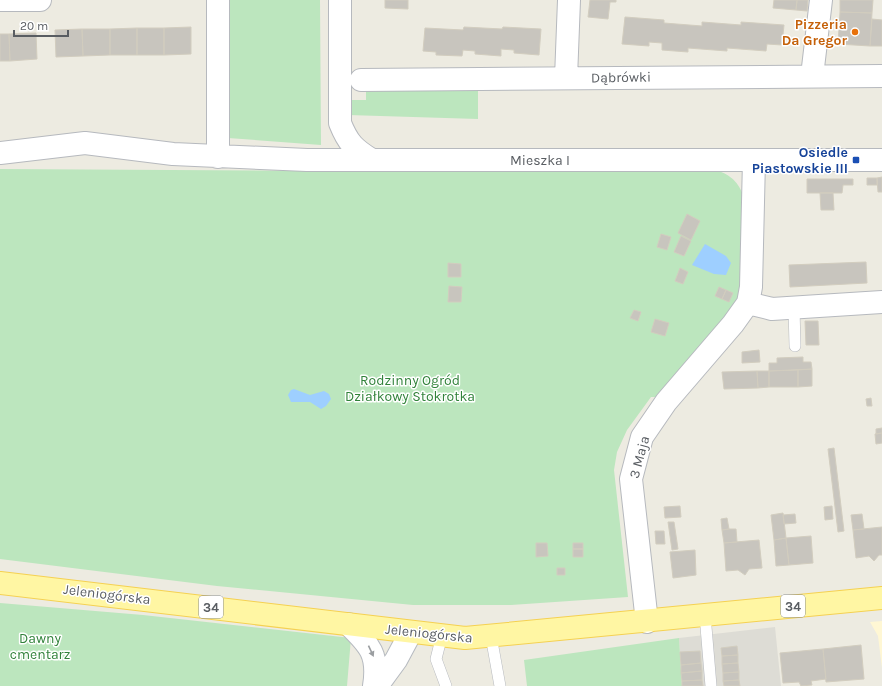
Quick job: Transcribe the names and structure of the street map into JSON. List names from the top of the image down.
{
  "streets": {
    "main road": ["Jeleniogórska", "34"],
    "street": ["Dąbrówki", "Mieszka I", "3 Maja"]
  },
  "crossings": [
    ["Mieszka I", "3 Maja"],
    ["3 Maja", "Jeleniogórska"]
  ],
  "parks": ["Rodzinny Ogród Działkowy Stokrotka", "Dawny cmentarz"],
  "places": {
    "other": ["Pizzeria Da Gregor"],
    "transit": ["Osiedle Piastowskie III"]
  },
  "scale_bar": "20 m"
}
